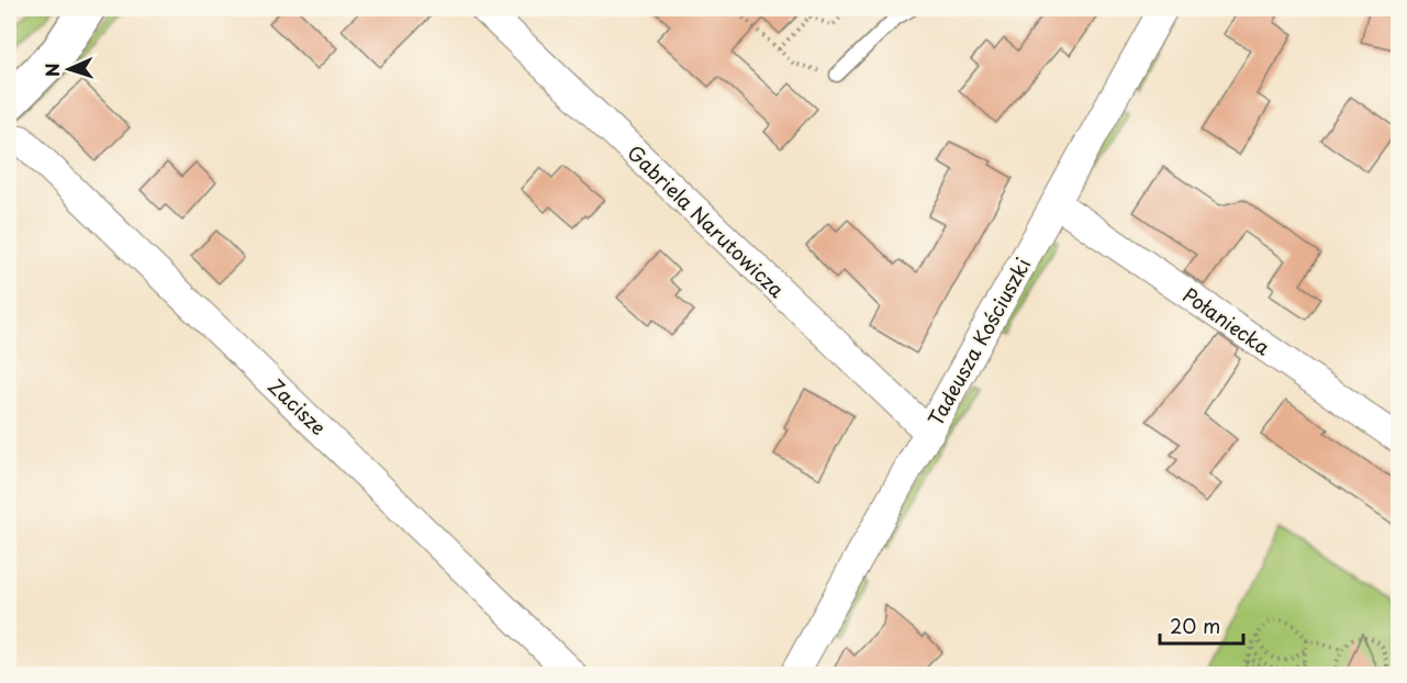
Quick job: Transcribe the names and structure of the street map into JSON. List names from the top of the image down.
{
  "streets": {
    "street": [
      "Gabriela Narutowicza",
      "Połaniecka",
      "Tadeusza Kościuszki",
      "Zacisze"
    ]
  },
  "crossings": [
    ["Gabriela Narutowicza", "Tadeusza Kościuszki"],
    ["Połaniecka", "Tadeusza Kościuszki"]
  ],
  "scale_bar": "20 m",
  "north": "left"
}
